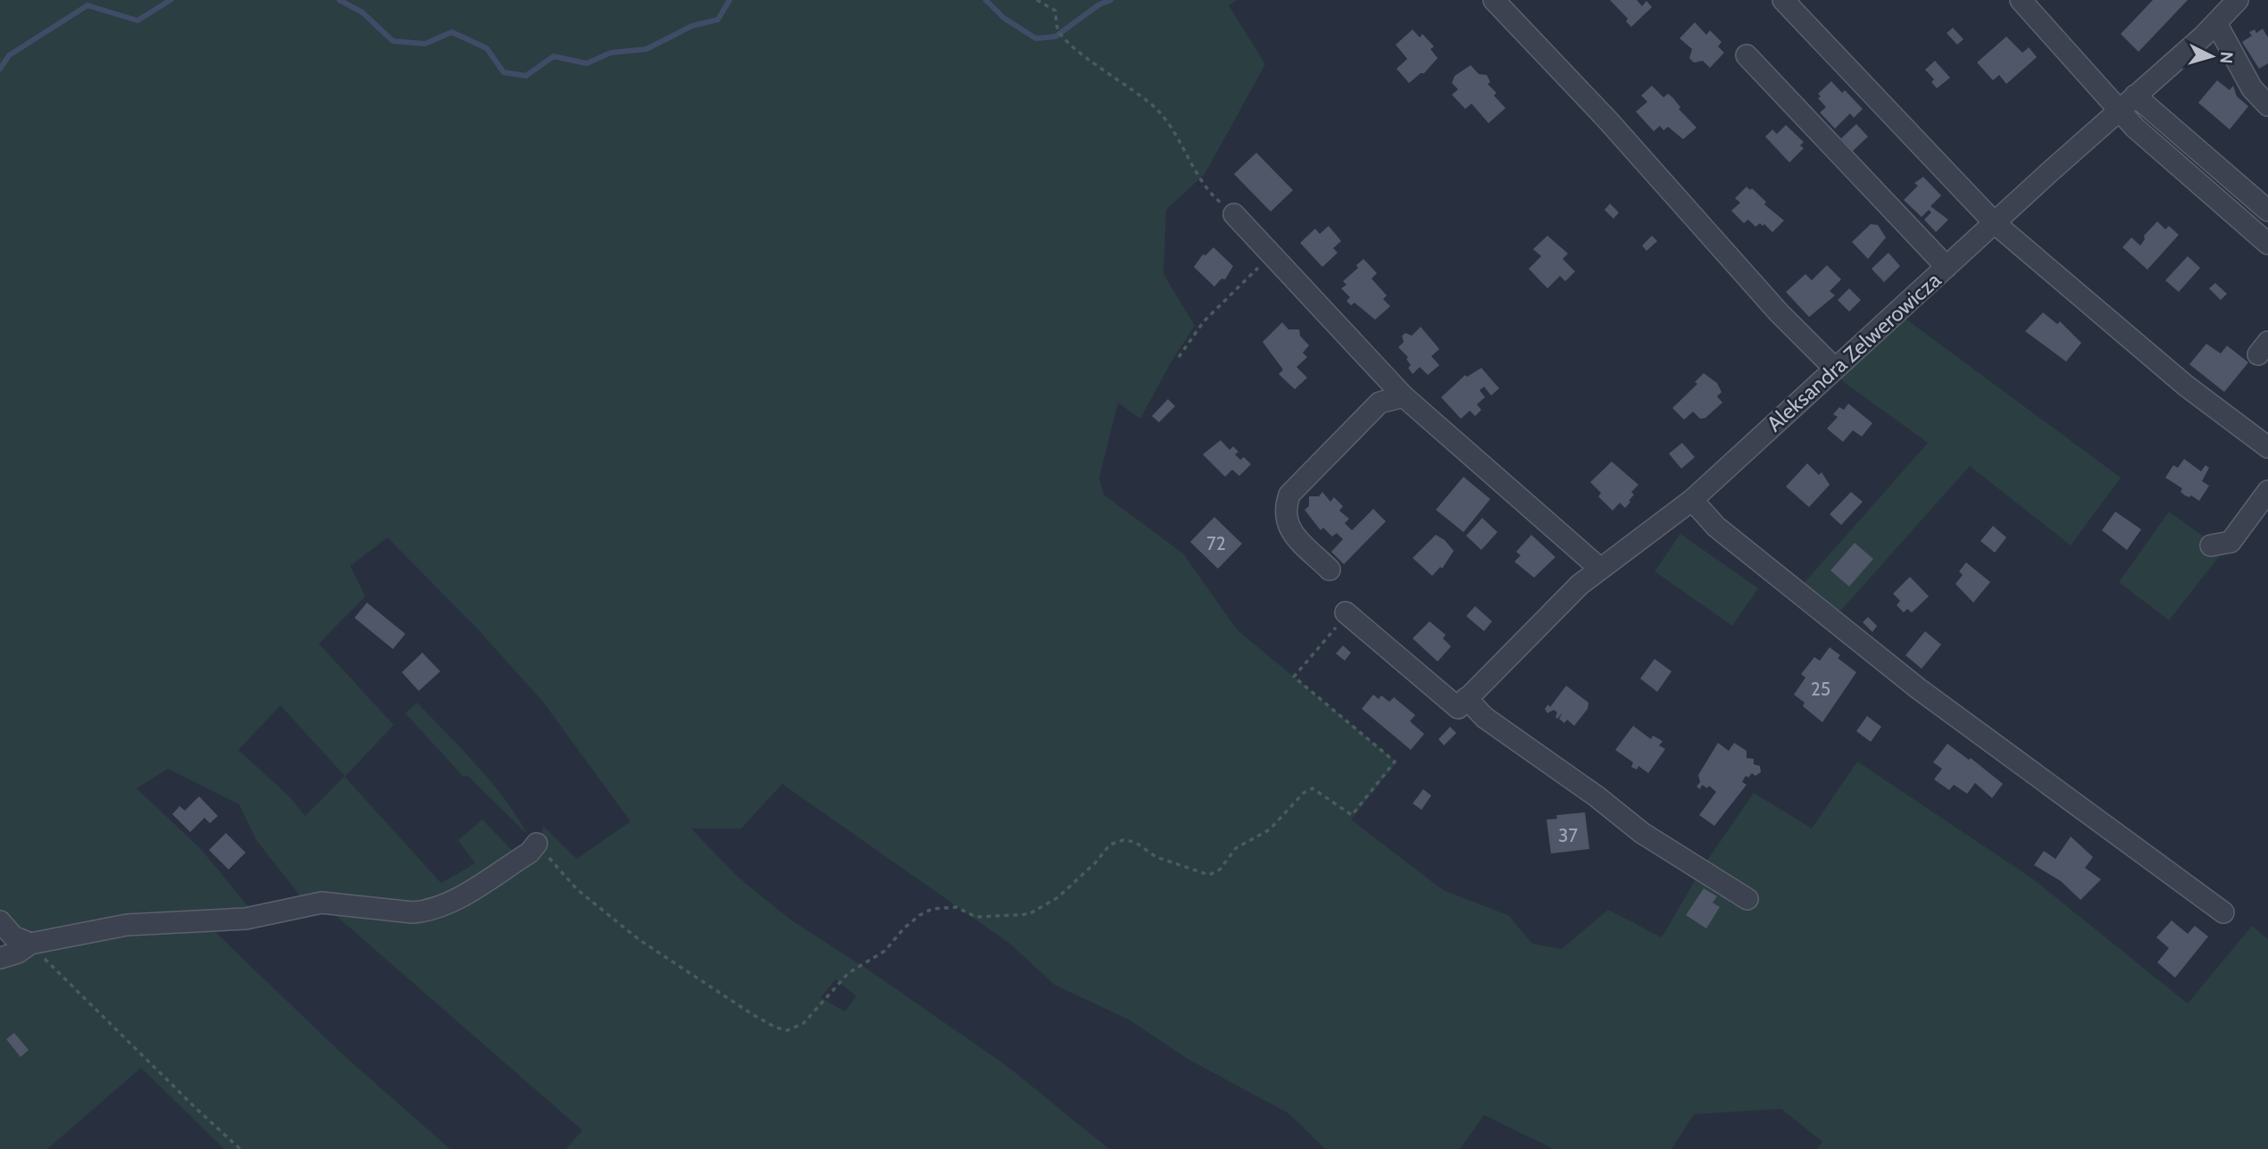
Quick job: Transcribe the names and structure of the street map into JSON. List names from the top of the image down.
{
  "streets": {
    "street": ["Aleksandra Zelwerowicza"]
  },
  "house_numbers": ["72", "25", "37"],
  "north": "right"
}
